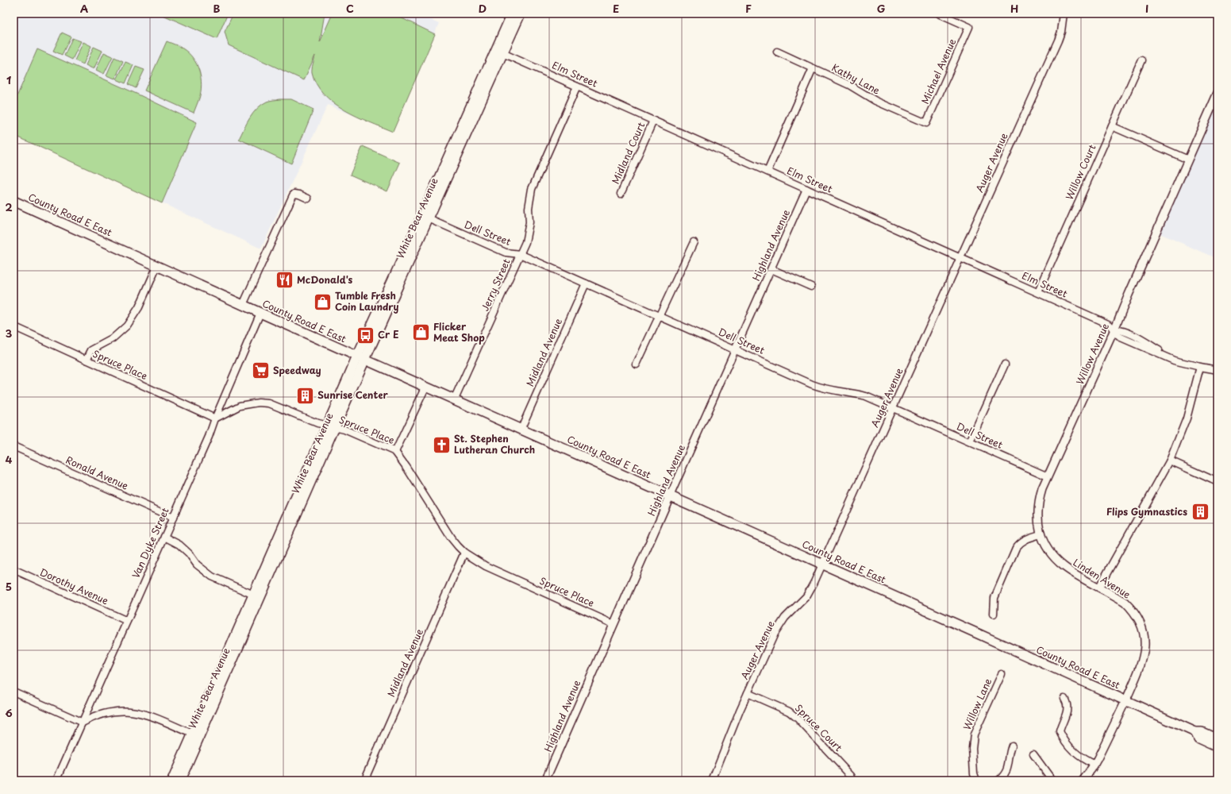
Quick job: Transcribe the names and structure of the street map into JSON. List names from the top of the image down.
{
  "streets": {
    "main road": ["County Road E East", "White Bear Avenue"],
    "street": [
      "Michael Avenue",
      "Elm Street",
      "Kathy Lane",
      "Midland Court",
      "Auger Avenue",
      "Willow Court",
      "Dell Street",
      "Highland Avenue",
      "Jerry Street",
      "Midland Avenue",
      "Willow Avenue",
      "Spruce Place",
      "Ronald Avenue",
      "Van Dyke Street",
      "Linden Avenue",
      "Dorothy Avenue",
      "Willow Lane",
      "Spruce Court"
    ]
  },
  "crossings": [
    ["Michael Avenue", "Kathy Lane"],
    ["Elm Street", "Midland Court"],
    ["Elm Street", "Auger Avenue"],
    ["Elm Street", "Willow Court"],
    ["Elm Street", "White Bear Avenue"],
    ["Elm Street", "Highland Avenue"],
    ["Elm Street", "Jerry Street"],
    ["Elm Street", "Willow Avenue"],
    ["Auger Avenue", "County Road E East"],
    ["Auger Avenue", "Dell Street"],
    ["Auger Avenue", "Spruce Court"],
    ["County Road E East", "White Bear Avenue"],
    ["County Road E East", "Highland Avenue"],
    ["County Road E East", "Jerry Street"],
    ["County Road E East", "Midland Avenue"],
    ["County Road E East", "Van Dyke Street"],
    ["County Road E East", "Linden Avenue"],
    ["White Bear Avenue", "Dell Street"],
    ["White Bear Avenue", "Spruce Place"],
    ["Dell Street", "Highland Avenue"],
    ["Dell Street", "Jerry Street"],
    ["Dell Street", "Midland Avenue"],
    ["Dell Street", "Willow Avenue"],
    ["Highland Avenue", "Spruce Place"],
    ["Midland Avenue", "Spruce Place"],
    ["Willow Avenue", "Linden Avenue"],
    ["Spruce Place", "Van Dyke Street"],
    ["Ronald Avenue", "Van Dyke Street"],
    ["Van Dyke Street", "Dorothy Avenue"]
  ],
  "places": {
    "restaurant": ["McDonald's"],
    "shop": ["Tumble Fresh Coin Laundry", "Flicker Meat Shop"],
    "bus stop": ["Cr E"],
    "supermarket": ["Speedway"],
    "building": ["Sunrise Center", "Flips Gymnastics"],
    "church": ["St. Stephen Lutheran Church"]
  },
  "grid": {
    "columns": [
      "A",
      "B",
      "C",
      "D",
      "E",
      "F",
      "G",
      "H",
      "I"
    ],
    "rows": [
      "1",
      "2",
      "3",
      "4",
      "5",
      "6"
    ]
  }
}
